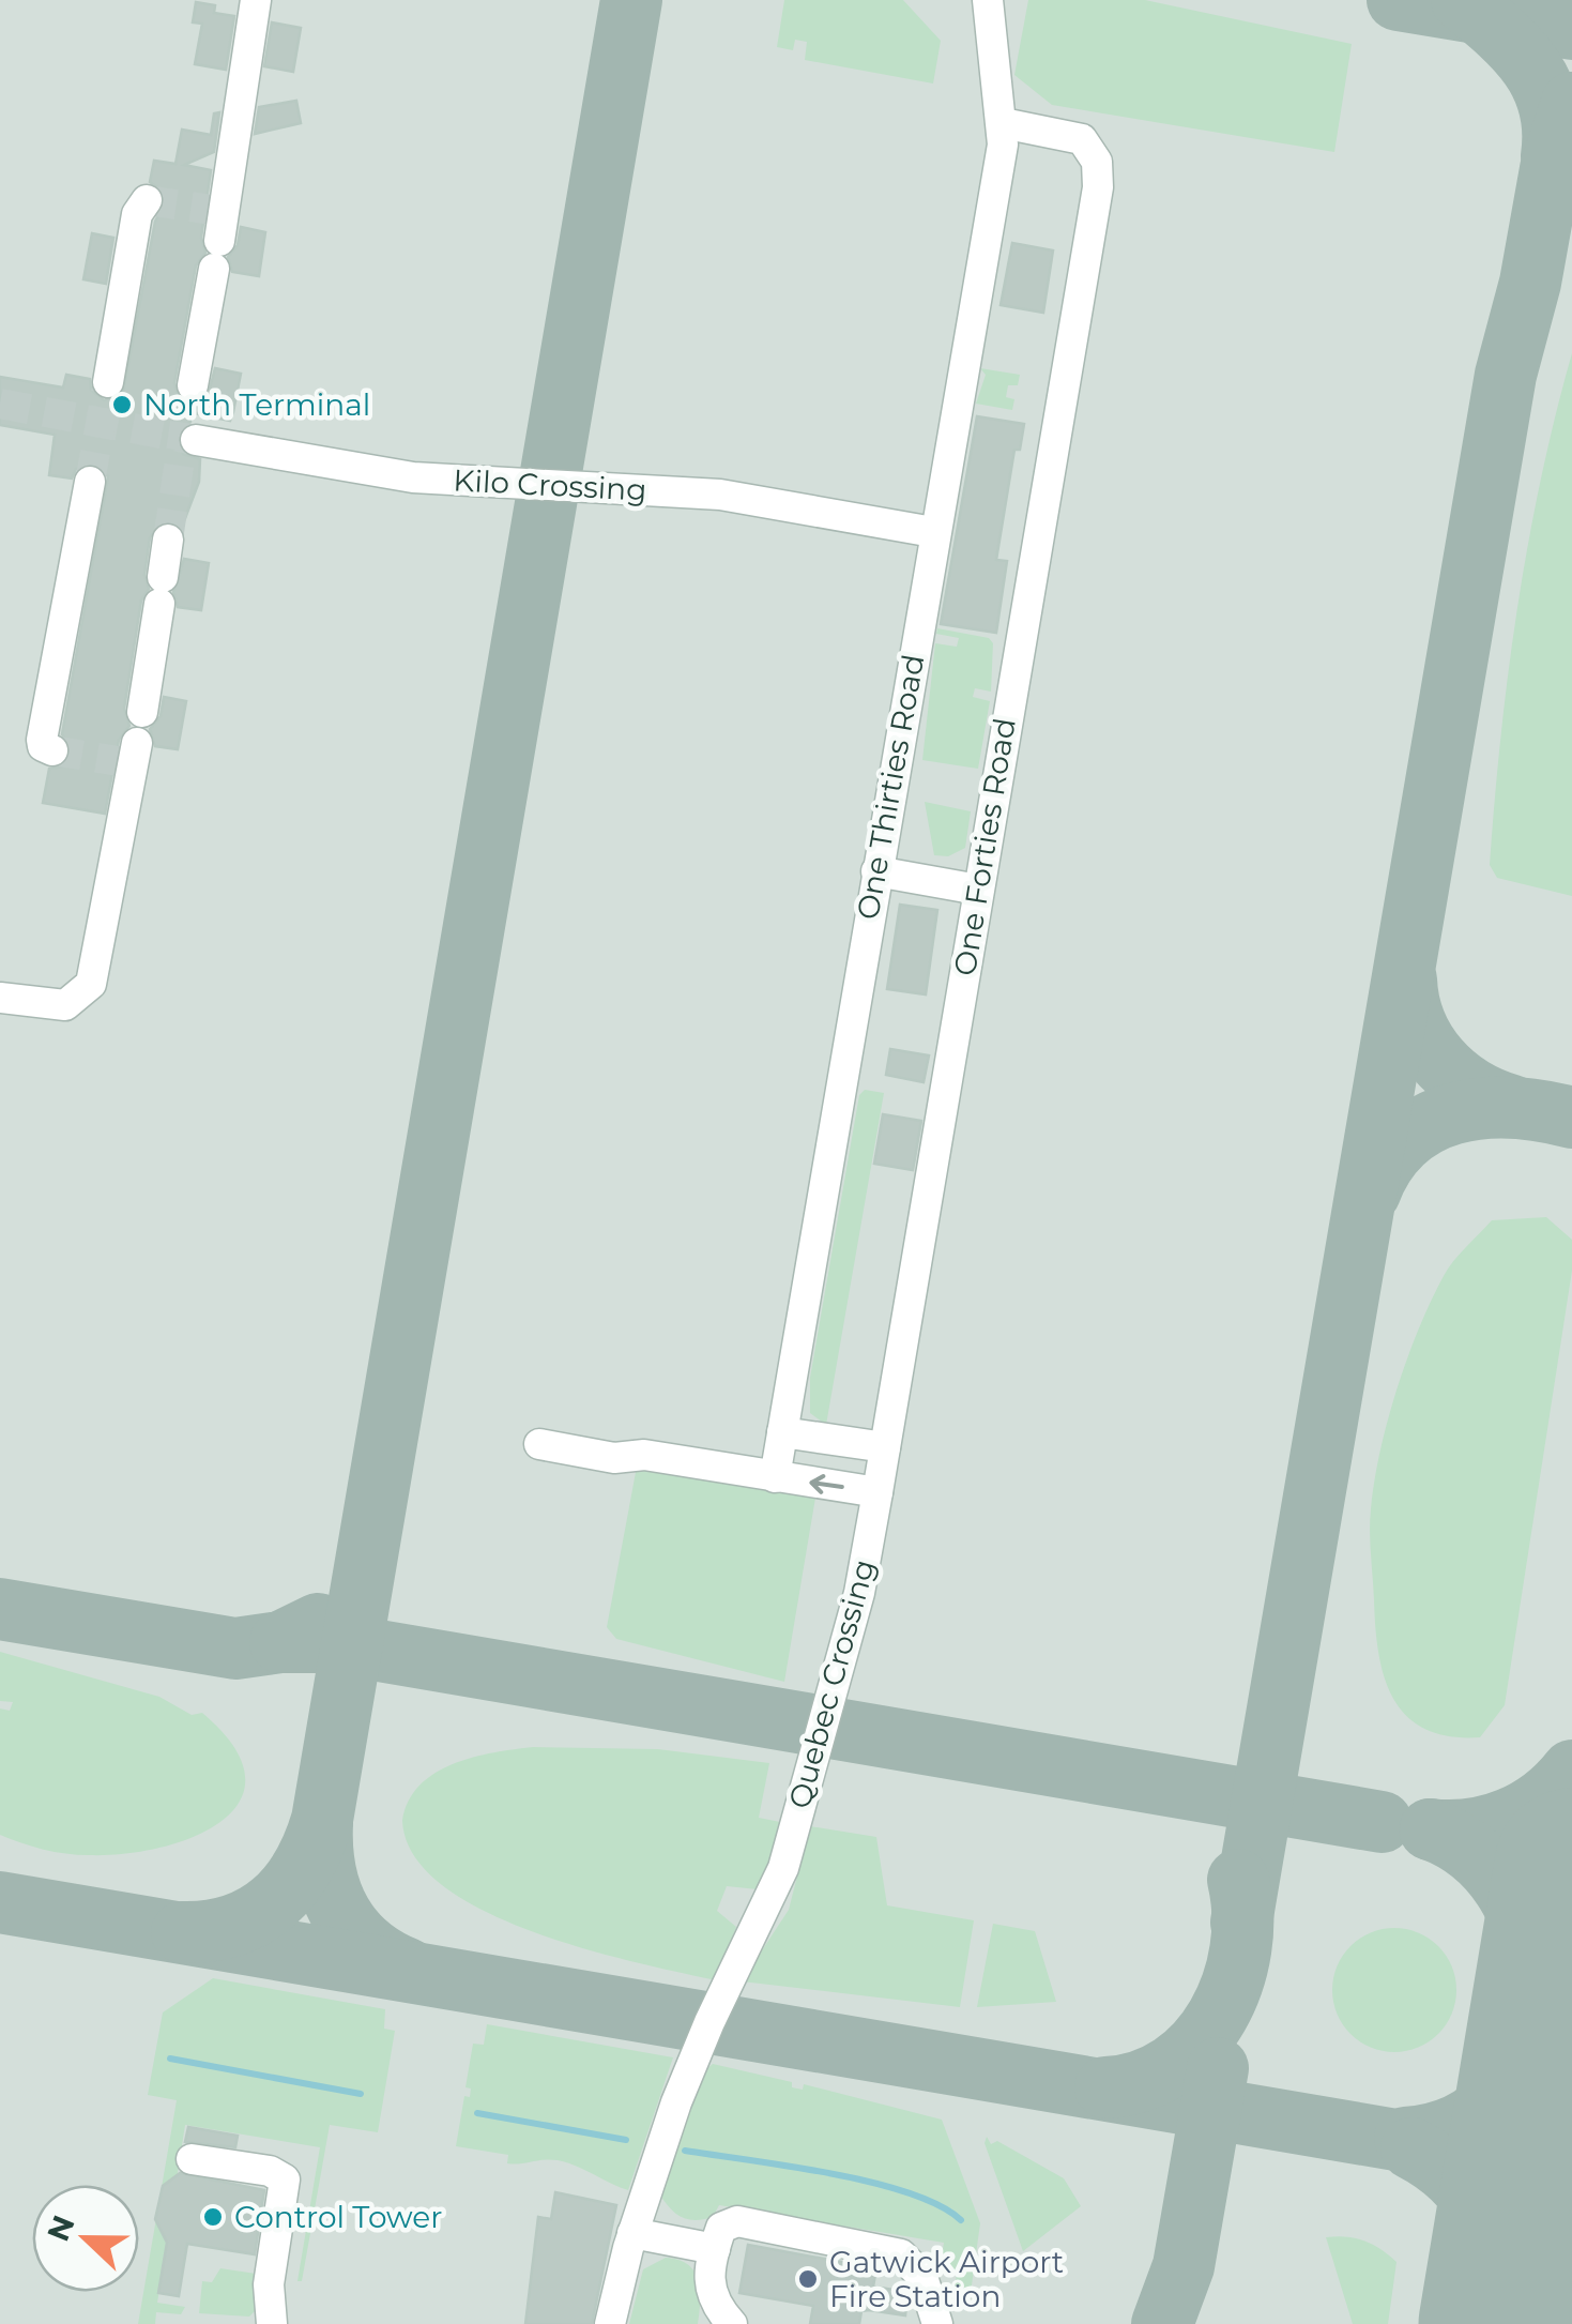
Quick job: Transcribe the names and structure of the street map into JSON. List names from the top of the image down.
{
  "streets": {
    "lane": [
      "Kilo Crossing",
      "One Thirties Road",
      "One Forties Road",
      "Quebec Crossing"
    ]
  },
  "crossings": [
    ["Kilo Crossing", "One Thirties Road"],
    ["One Thirties Road", "One Forties Road"],
    ["One Forties Road", "Quebec Crossing"]
  ],
  "places": ["North Terminal", "Control Tower", "Gatwick Airport Fire Station"],
  "north": "left"
}
